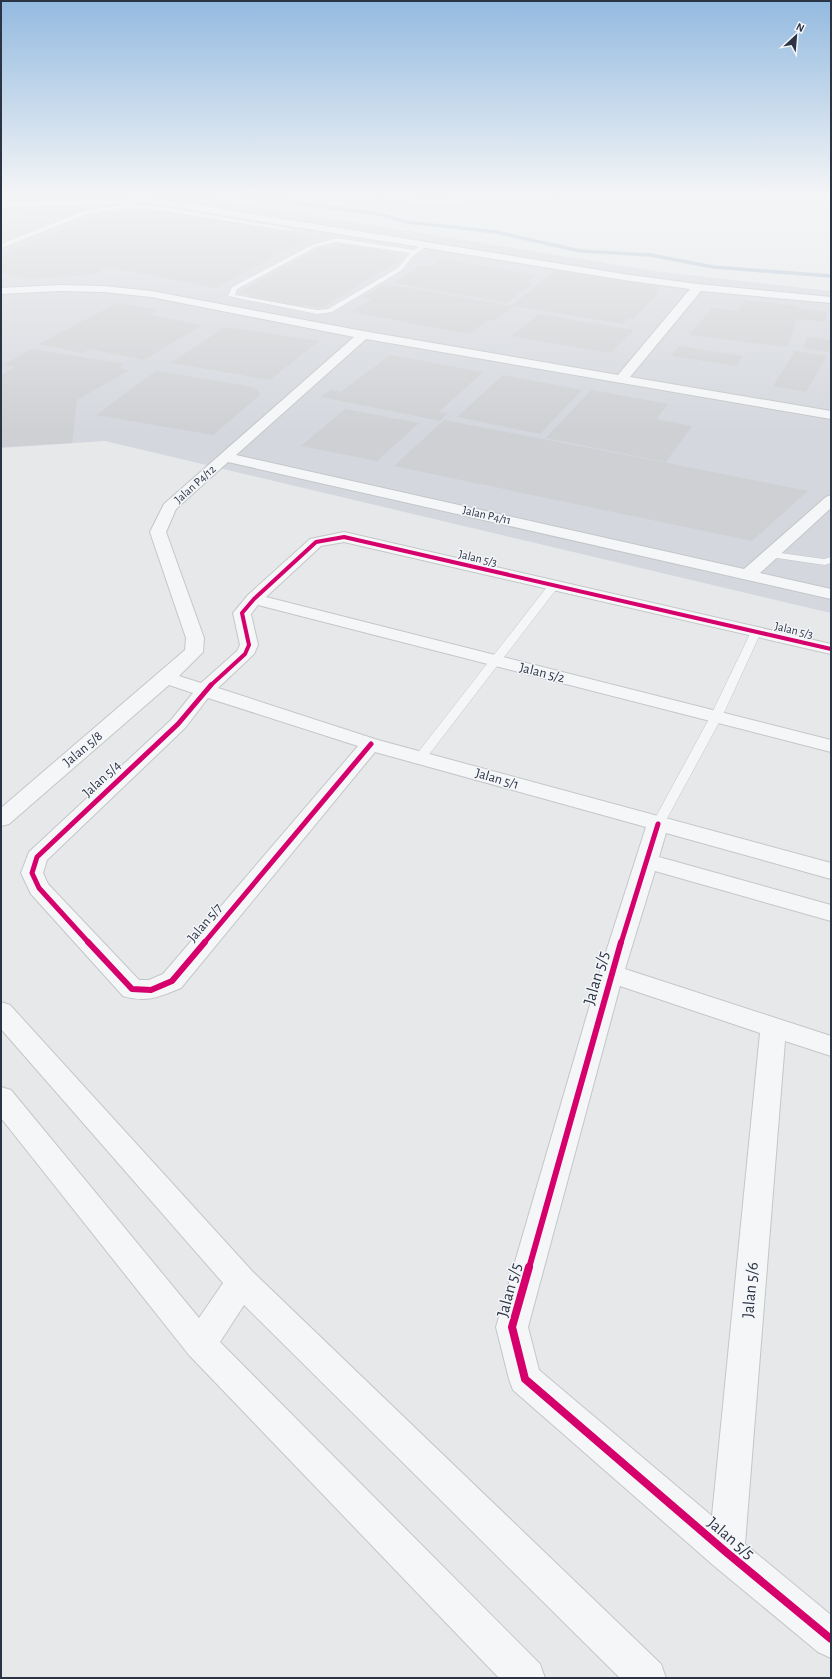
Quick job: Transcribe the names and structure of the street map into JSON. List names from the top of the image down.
{
  "streets": {
    "street": [
      "Jalan P4/12",
      "Jalan P4/11",
      "Jalan 5/3",
      "Jalan 5/2",
      "Jalan 5/8",
      "Jalan 5/4",
      "Jalan 5/1",
      "Jalan 5/7",
      "Jalan 5/5",
      "Jalan 5/6"
    ]
  },
  "crossings": [
    ["Jalan P4/12", "Jalan P4/11"],
    ["Jalan P4/12", "Jalan 5/8"],
    ["Jalan P4/12", "Jalan 5/1"],
    ["Jalan 5/3", "Jalan 5/2"],
    ["Jalan 5/3", "Jalan 5/4"],
    ["Jalan 5/3", "Jalan 5/1"],
    ["Jalan 5/8", "Jalan 5/1"],
    ["Jalan 5/4", "Jalan 5/1"],
    ["Jalan 5/4", "Jalan 5/7"],
    ["Jalan 5/1", "Jalan 5/7"],
    ["Jalan 5/1", "Jalan 5/5"],
    ["Jalan 5/5", "Jalan 5/6"]
  ],
  "north": "top right"
}
